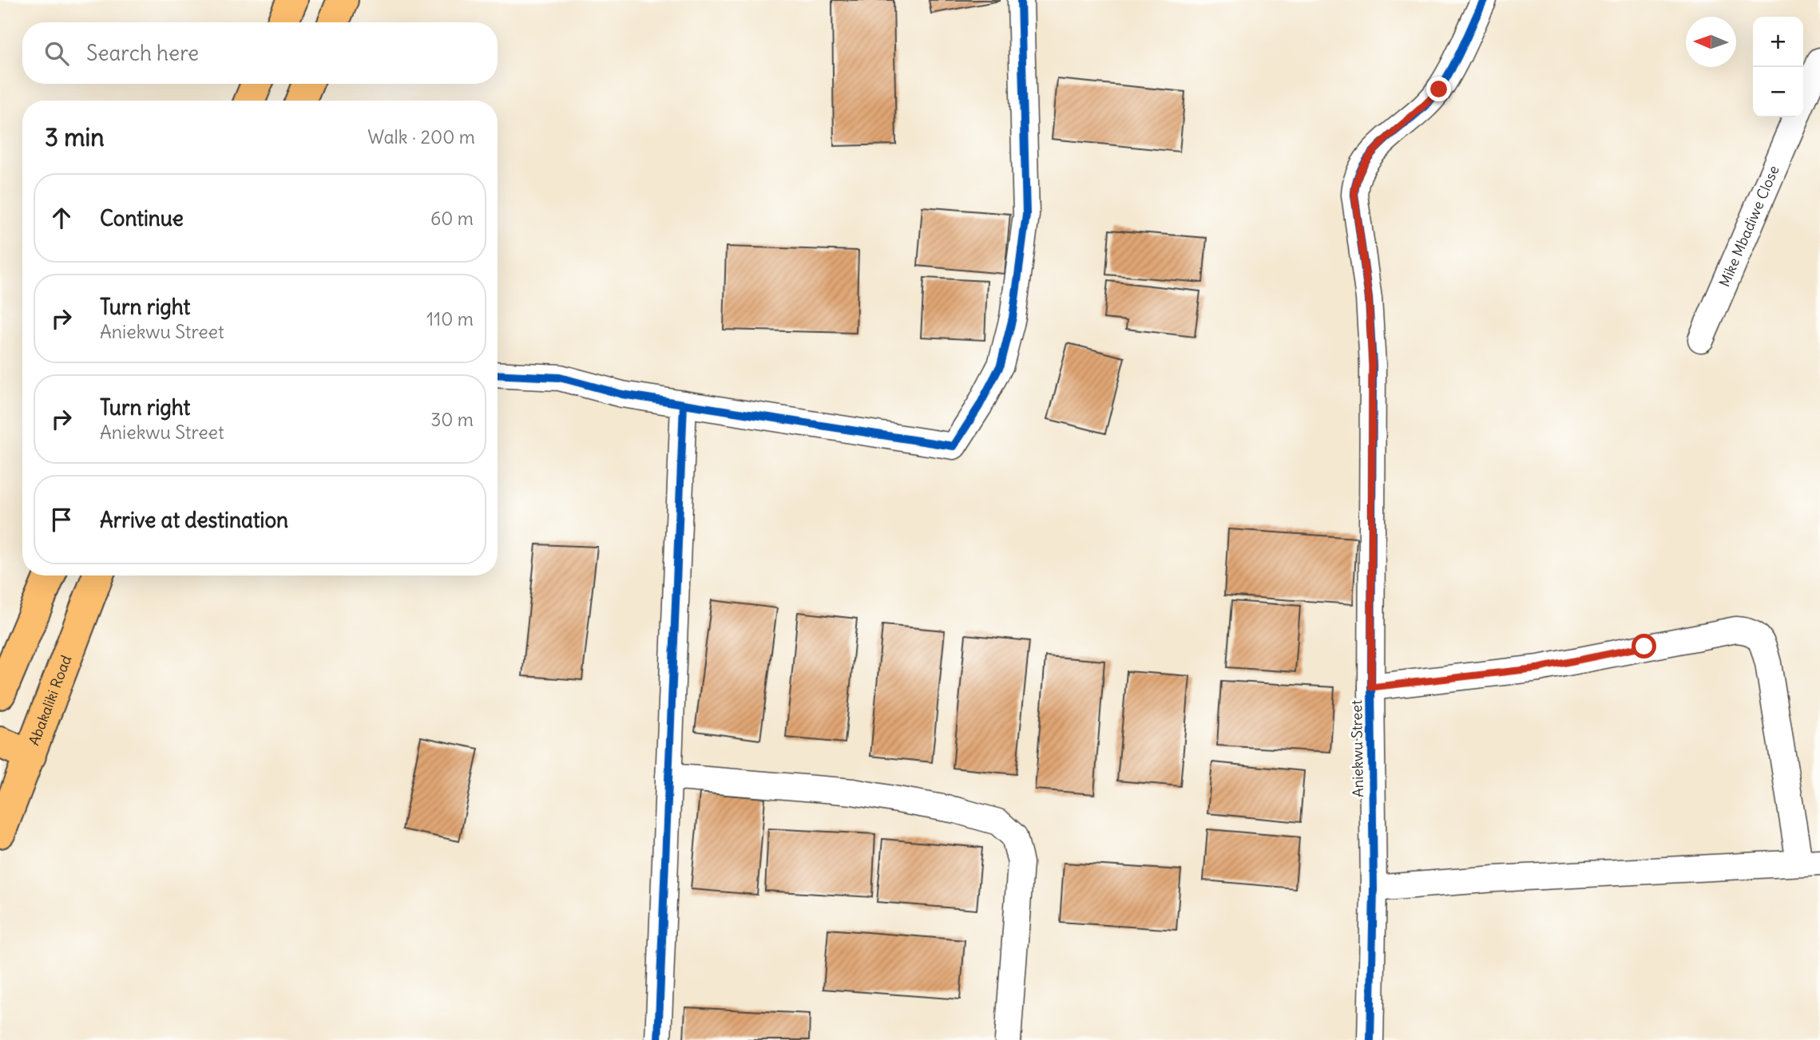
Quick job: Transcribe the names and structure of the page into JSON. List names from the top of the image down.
{
  "streets": {
    "highway": ["Abakaliki Road"],
    "street": ["Mike Mbadiwe Close", "Aniekwu Street"]
  },
  "north": "left",
  "page": {
    "map_buttons": ["+", "−"],
    "search": "Search here",
    "heading": ["3 min", "Walk · 200 m"],
    "list": [
      ["Continue", "60 m"],
      ["Turn right", "Aniekwu Street", "110 m"],
      ["Turn right", "Aniekwu Street", "30 m"],
      "Arrive at destination"
    ]
  }
}
